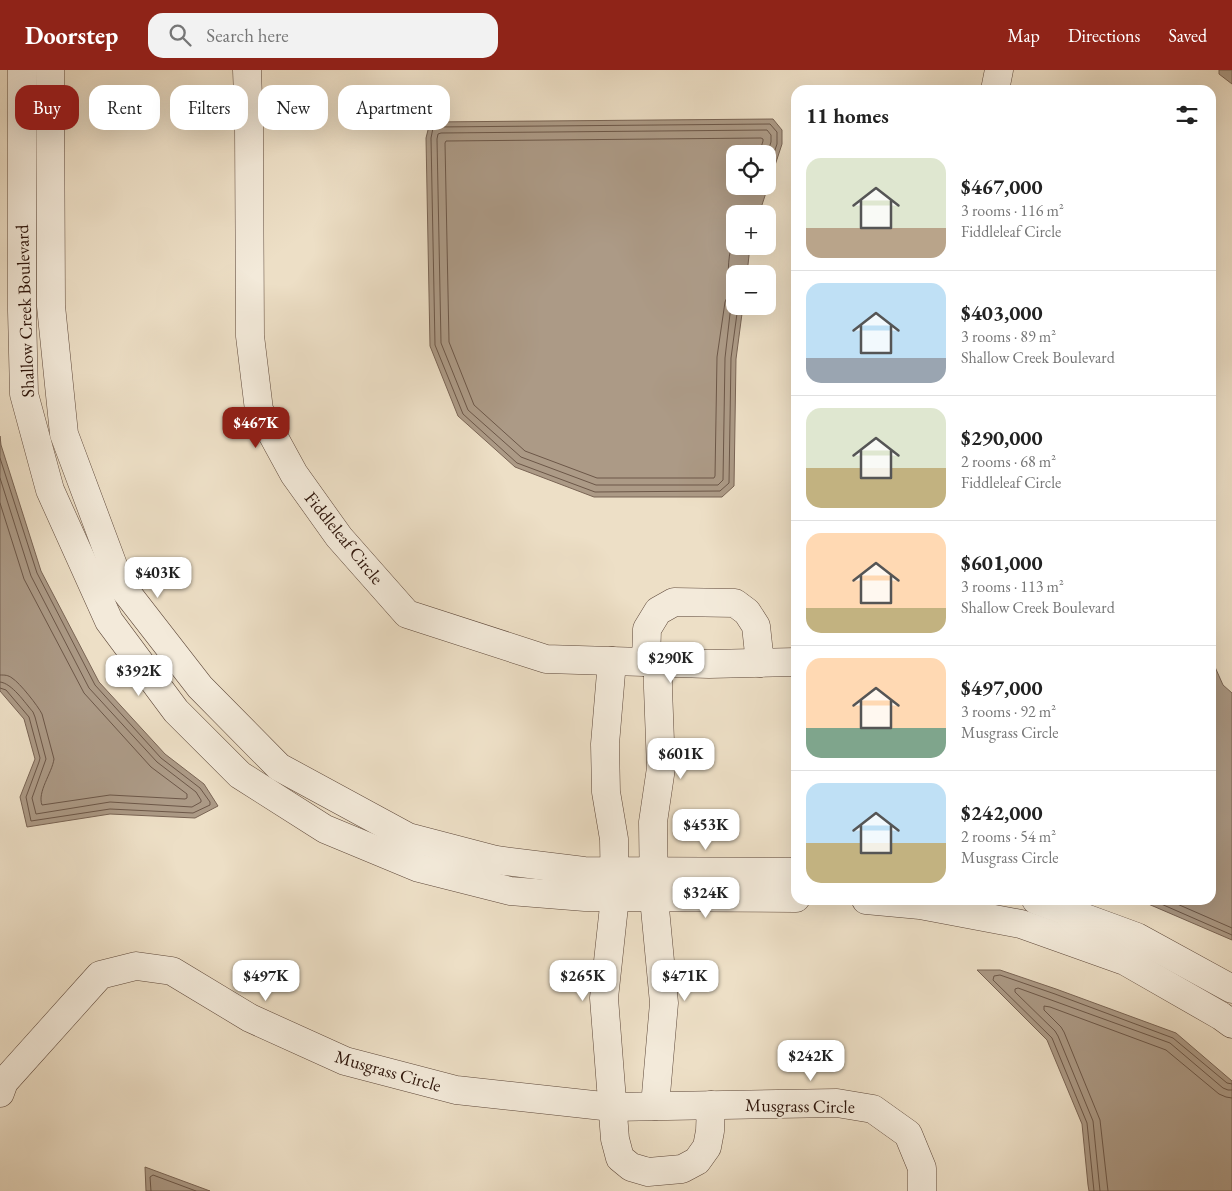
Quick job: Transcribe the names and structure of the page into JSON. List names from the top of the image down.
{
  "streets": {
    "street": ["Shallow Creek Boulevard", "Fiddleleaf Circle", "Musgrass Circle"]
  },
  "page": {
    "header": "Doorstep",
    "search": "Search here",
    "nav": ["Map", "Directions", "Saved"],
    "chip": [
      "Buy",
      "Rent",
      "Filters",
      "New",
      "Apartment"
    ],
    "heading": "11 homes",
    "map_buttons": ["+", "−"],
    "list": [
      {
        "name": "$467,000",
        "note": "3 rooms · 116 m² · Fiddleleaf Circle"
      },
      {
        "name": "$403,000",
        "note": "3 rooms · 89 m² · Shallow Creek Boulevard"
      },
      {
        "name": "$290,000",
        "note": "2 rooms · 68 m² · Fiddleleaf Circle"
      },
      {
        "name": "$601,000",
        "note": "3 rooms · 113 m² · Shallow Creek Boulevard"
      },
      {
        "name": "$497,000",
        "note": "3 rooms · 92 m² · Musgrass Circle"
      },
      {
        "name": "$242,000",
        "note": "2 rooms · 54 m² · Musgrass Circle"
      }
    ],
    "price": [
      "$467K",
      "$403K",
      "$290K",
      "$392K",
      "$601K",
      "$453K",
      "$324K",
      "$497K",
      "$265K",
      "$471K",
      "$242K"
    ]
  }
}
